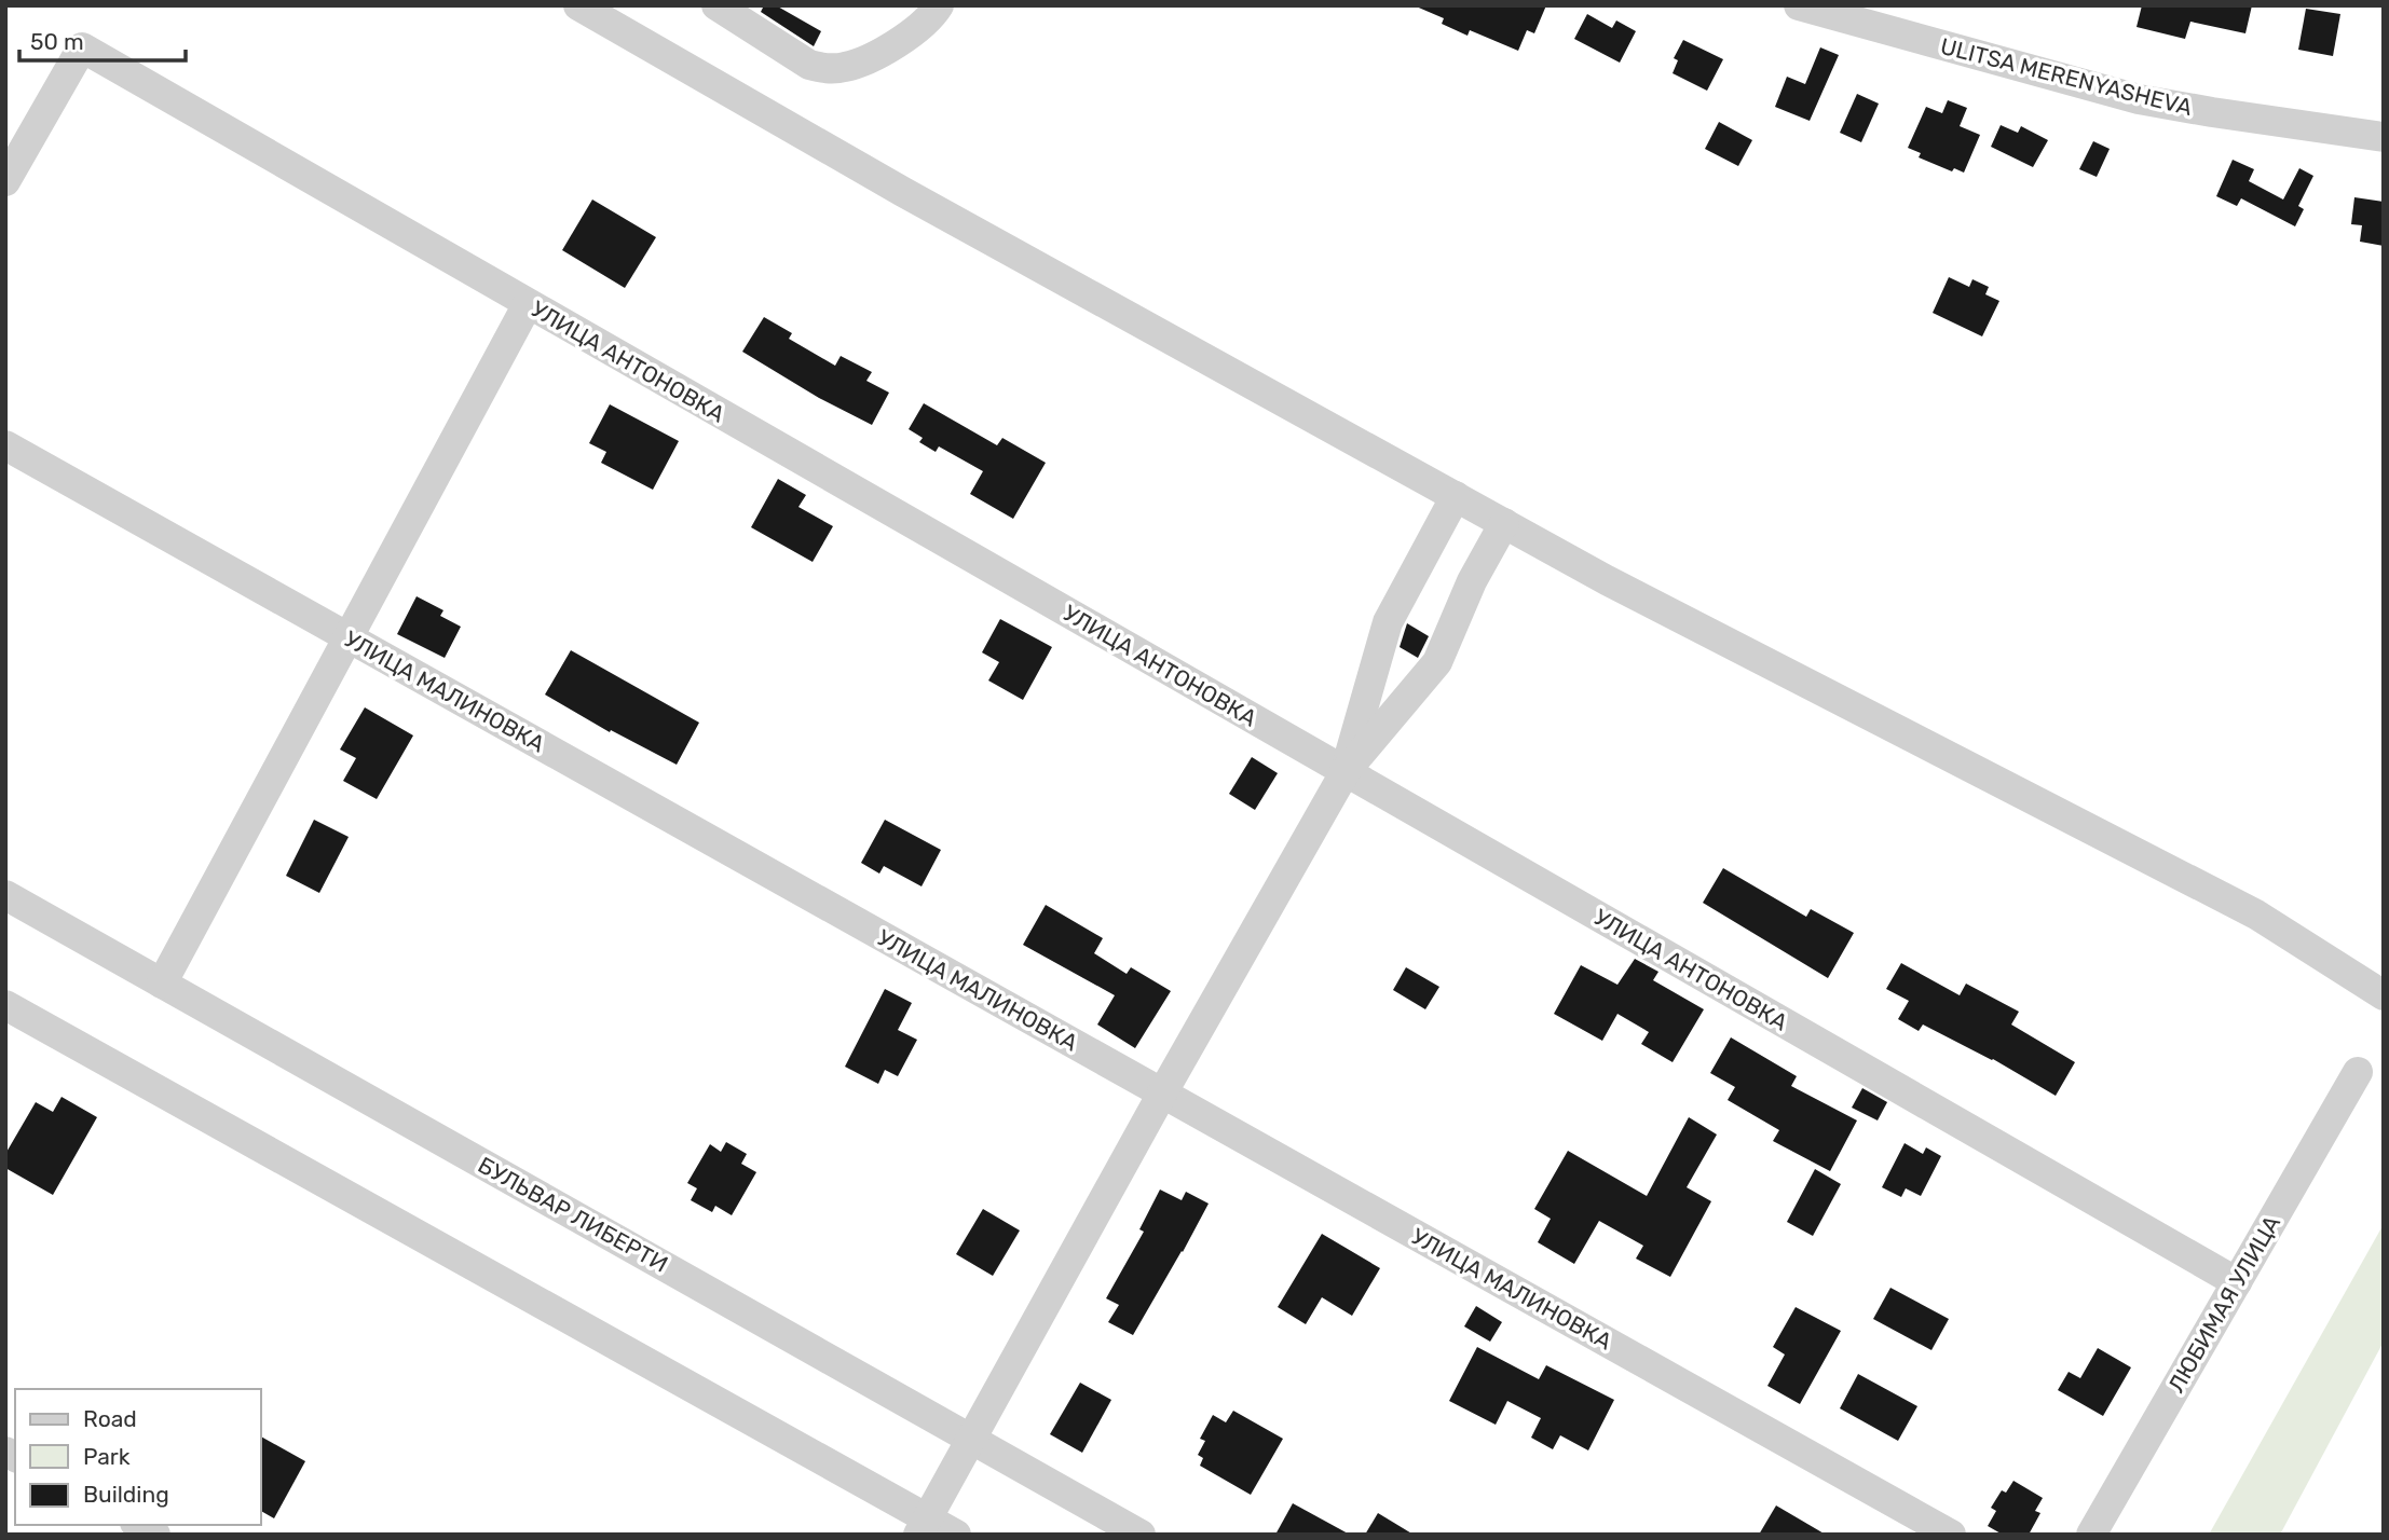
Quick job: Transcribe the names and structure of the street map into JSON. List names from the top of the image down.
{
  "streets": {
    "street": [
      "ULITSA MERENYASHEVA",
      "УЛИЦА АНТОНОВКА",
      "УЛИЦА МАЛИНОВКА",
      "БУЛЬВАР ЛИБЕРТИ",
      "ЛЮБИМАЯ УЛИЦА"
    ]
  },
  "crossings": [
    ["УЛИЦА АНТОНОВКА", "ЛЮБИМАЯ УЛИЦА"]
  ],
  "legend": ["Road", "Park", "Building"],
  "scale_bar": "50 m"
}
